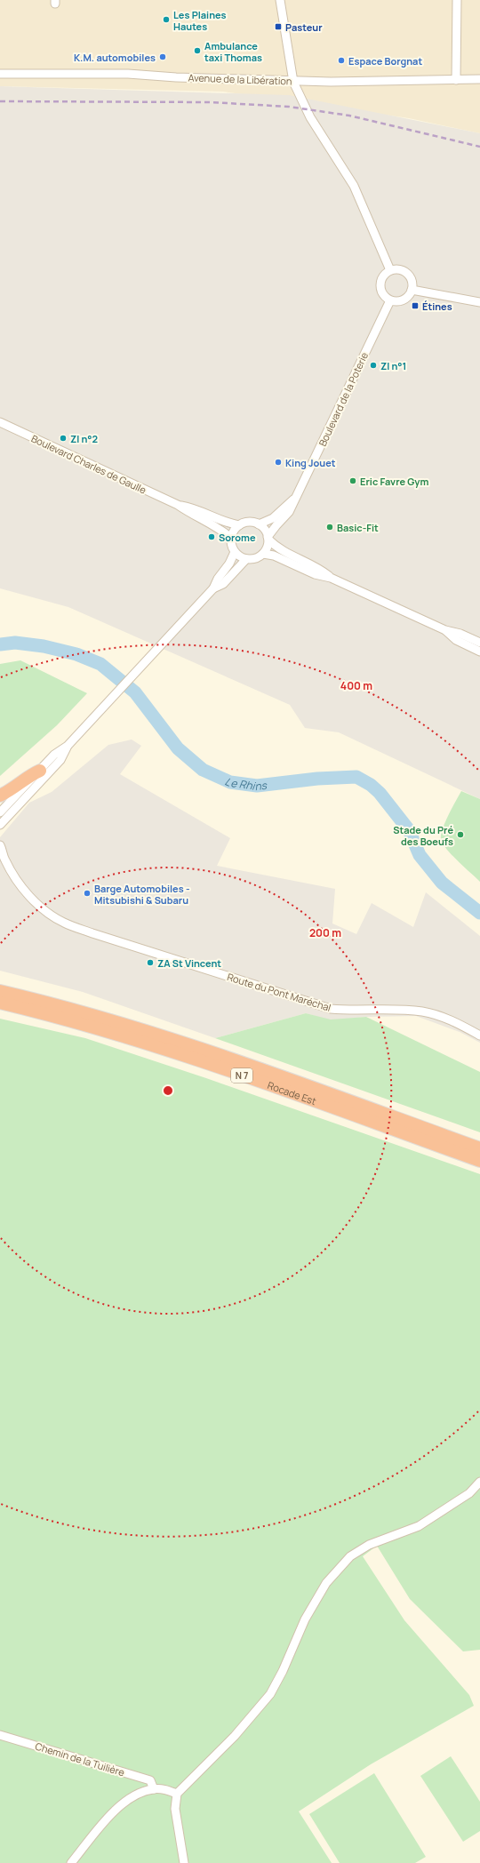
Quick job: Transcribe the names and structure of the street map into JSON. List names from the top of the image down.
{
  "streets": {
    "highway": ["N 7", "Rocade Est"],
    "street": [
      "Avenue de la Libération",
      "Boulevard de la Poterie",
      "Boulevard Charles de Gaulle",
      "Route du Pont Maréchal",
      "Chemin de la Tuilière"
    ]
  },
  "crossings": [
    ["Boulevard de la Poterie", "Boulevard Charles de Gaulle"]
  ],
  "water": ["Le Rhins"],
  "places": {
    "other": [
      "Les Plaines Hautes",
      "Ambulance taxi Thomas",
      "K.M. automobiles",
      "Espace Borgnat",
      "ZI n°1",
      "ZI n°2",
      "King Jouet",
      "Eric Favre Gym",
      "Basic-Fit",
      "Sorome",
      "Stade du Pré des Boeufs",
      "Barge Automobiles - Mitsubishi & Subaru",
      "ZA St Vincent"
    ],
    "transit": ["Pasteur", "Étines"]
  },
  "rings": ["400 m", "200 m"]
}
